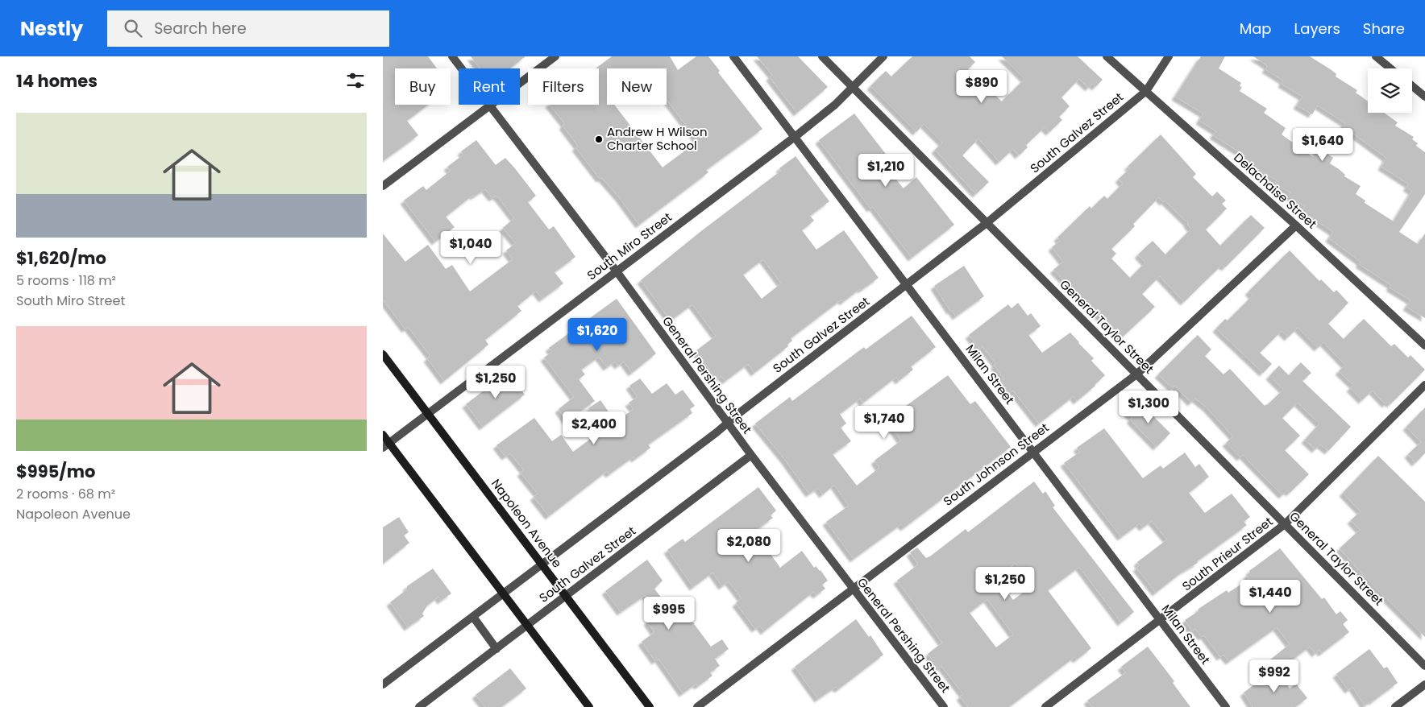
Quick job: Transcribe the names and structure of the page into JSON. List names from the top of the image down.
{
  "streets": {
    "main road": ["Napoleon Avenue"],
    "street": [
      "South Galvez Street",
      "Delachaise Street",
      "South Miro Street",
      "General Taylor Street",
      "Milan Street",
      "General Pershing Street",
      "South Johnson Street",
      "South Prieur Street"
    ]
  },
  "crossings": [
    ["South Galvez Street", "Delachaise Street"],
    ["South Galvez Street", "General Taylor Street"],
    ["South Galvez Street", "Milan Street"],
    ["South Galvez Street", "General Pershing Street"],
    ["South Galvez Street", "Napoleon Avenue"],
    ["Delachaise Street", "South Johnson Street"],
    ["South Miro Street", "General Taylor Street"],
    ["South Miro Street", "Milan Street"],
    ["South Miro Street", "General Pershing Street"],
    ["South Miro Street", "Napoleon Avenue"],
    ["General Taylor Street", "South Johnson Street"],
    ["General Taylor Street", "South Prieur Street"],
    ["Milan Street", "South Johnson Street"],
    ["Milan Street", "South Prieur Street"],
    ["General Pershing Street", "South Johnson Street"]
  ],
  "places": ["Andrew H Wilson Charter School"],
  "page": {
    "header": "Nestly",
    "search": "Search here",
    "nav": ["Map", "Layers", "Share"],
    "heading": "14 homes",
    "chip": [
      "Buy",
      "Rent",
      "Filters",
      "New"
    ],
    "price": [
      "$890",
      "$1,640",
      "$1,210",
      "$1,040",
      "$1,620",
      "$1,250",
      "$1,300",
      "$1,740",
      "$2,400",
      "$2,080",
      "$1,250",
      "$1,440",
      "$995",
      "$992"
    ],
    "list": [
      {
        "name": "$1,620/mo",
        "note": "5 rooms · 118 m² · South Miro Street"
      },
      {
        "name": "$995/mo",
        "note": "2 rooms · 68 m² · Napoleon Avenue"
      }
    ]
  }
}
